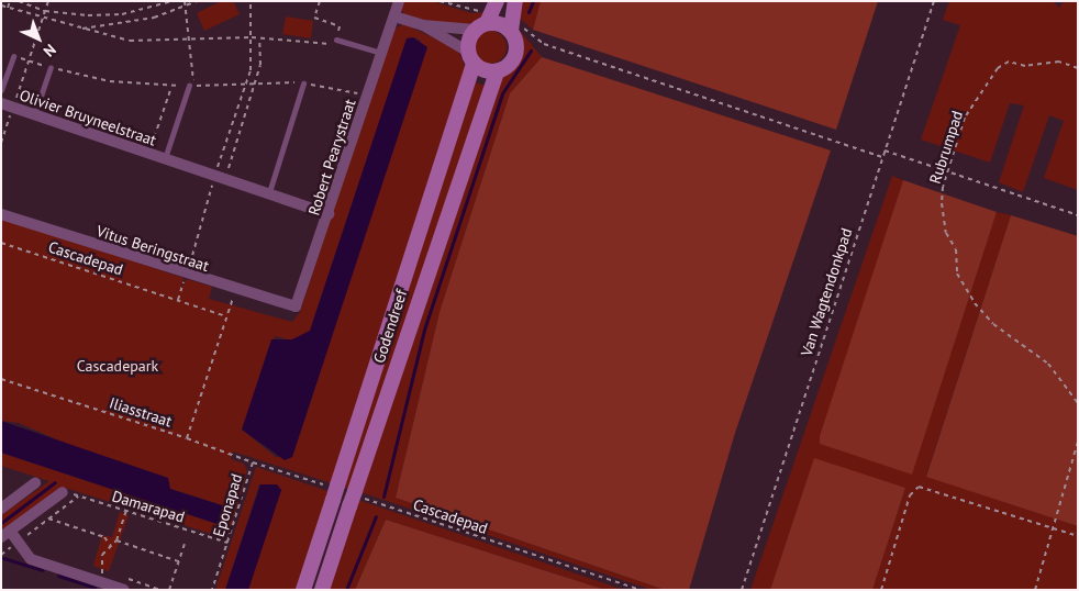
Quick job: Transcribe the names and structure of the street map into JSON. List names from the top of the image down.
{
  "streets": {
    "main road": ["Godendreef"],
    "street": ["Olivier Bruyneelstraat", "Robert Pearystraat", "Vitus Beringstraat"],
    "path": [
      "Rubrumpad",
      "Cascadepad",
      "Van Wagtendonkpad",
      "Iliasstraat",
      "Eponapad",
      "Damarapad"
    ]
  },
  "crossings": [
    ["Olivier Bruyneelstraat", "Robert Pearystraat"],
    ["Robert Pearystraat", "Vitus Beringstraat"],
    ["Vitus Beringstraat", "Iliasstraat"],
    ["Cascadepad", "Godendreef"],
    ["Cascadepad", "Iliasstraat"],
    ["Iliasstraat", "Eponapad"],
    ["Eponapad", "Damarapad"]
  ],
  "parks": ["Cascadepark"],
  "north": "bottom right"
}
